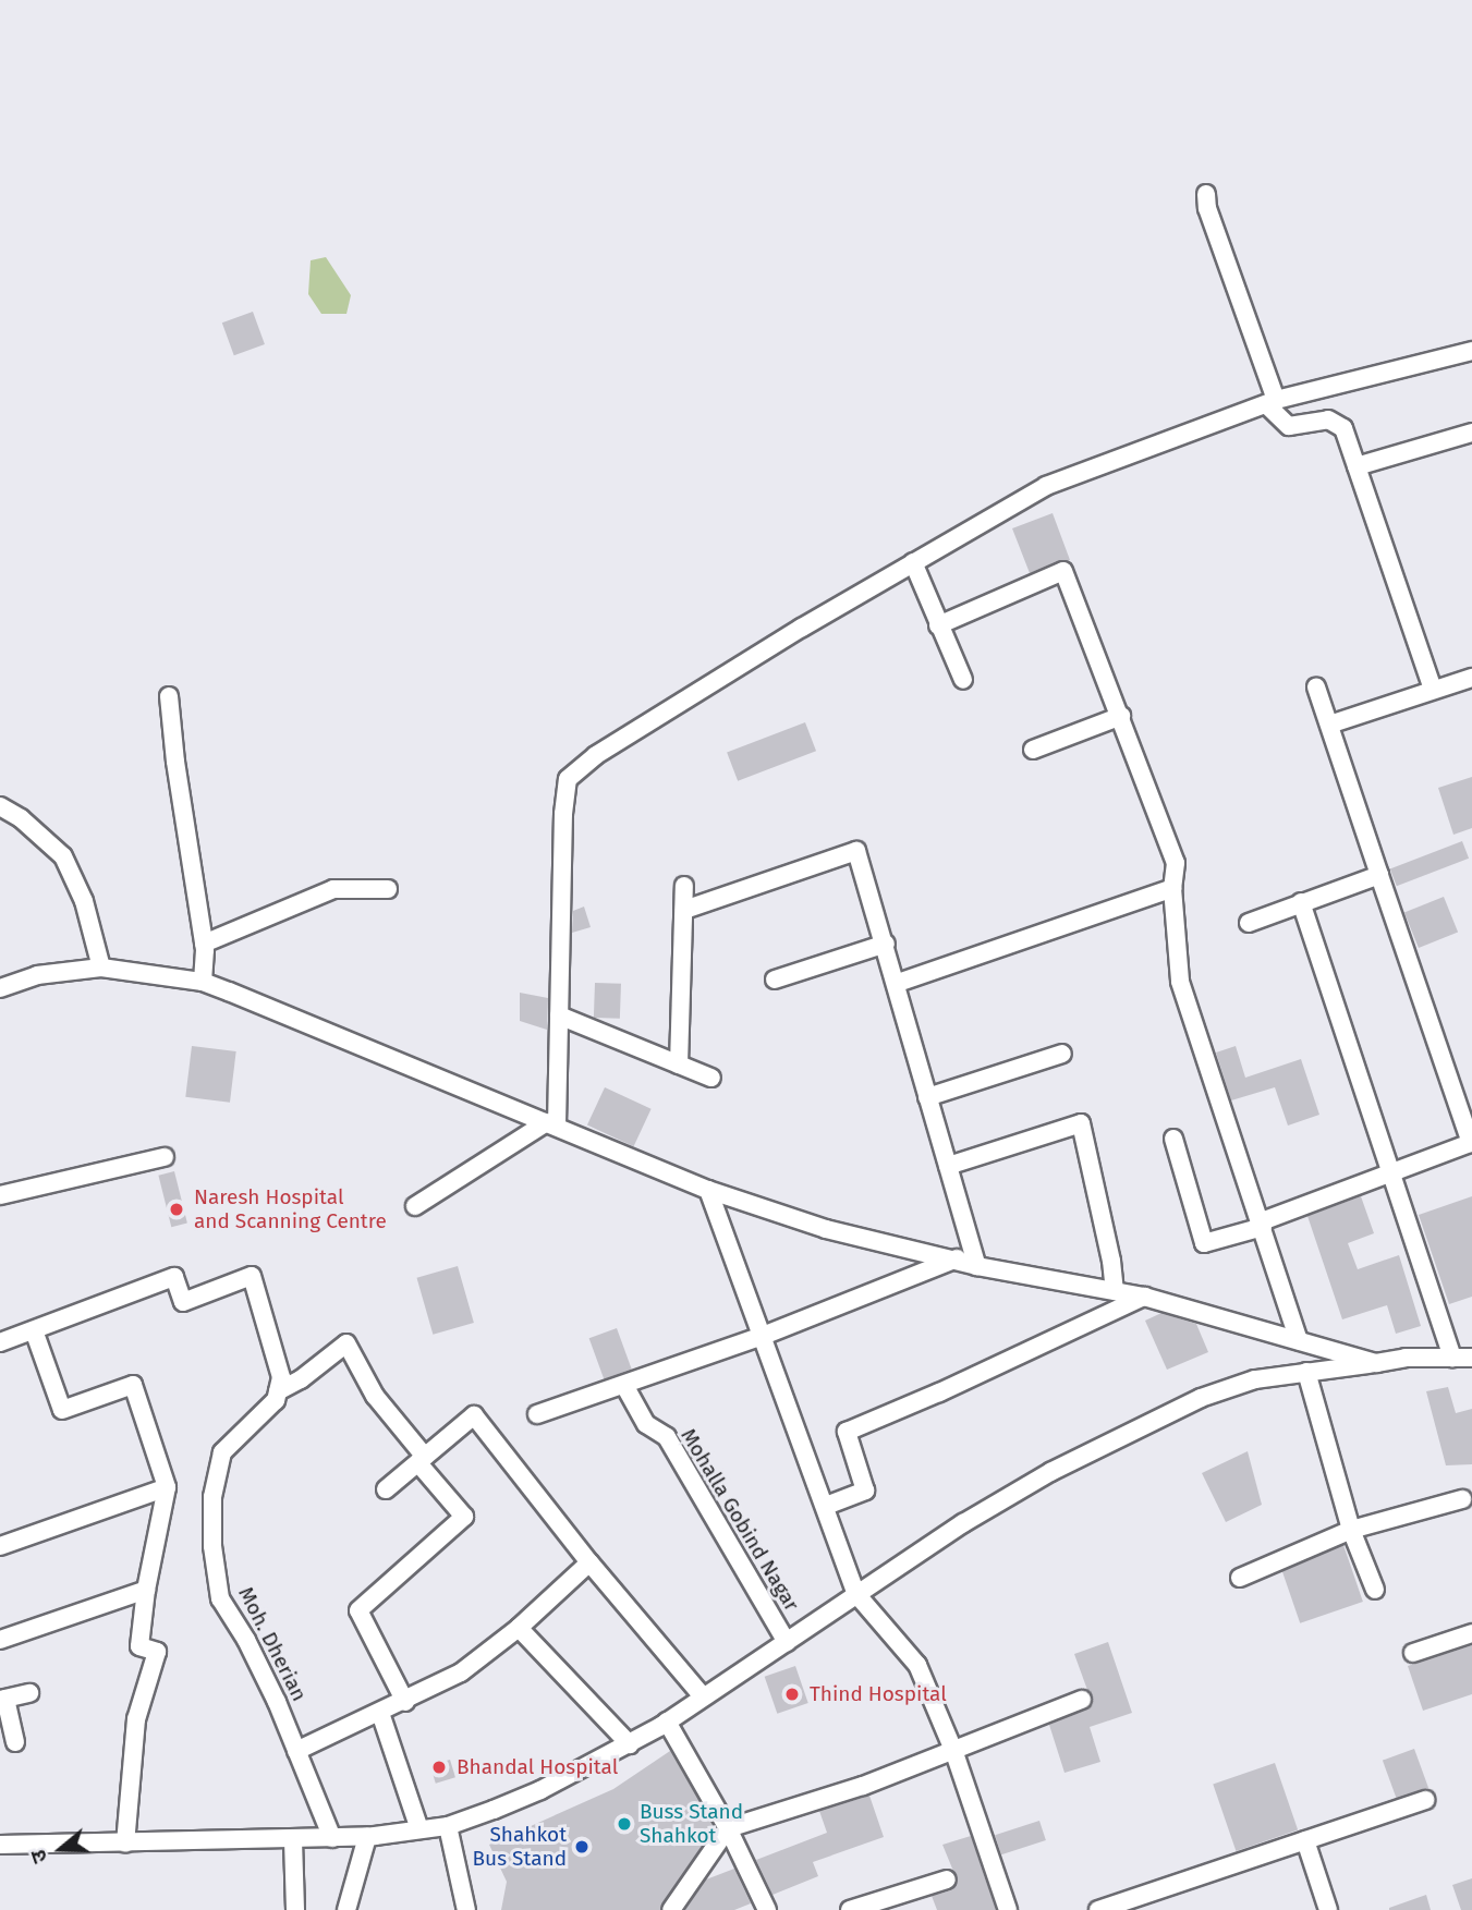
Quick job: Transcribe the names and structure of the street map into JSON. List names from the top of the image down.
{
  "streets": {
    "street": ["Mohalla Gobind Nagar", "Moh. Dherian"]
  },
  "places": [
    "Naresh Hospital and Scanning Centre",
    "Thind Hospital",
    "Bhandal Hospital",
    "Buss Stand Shahkot",
    "Shahkot Bus Stand"
  ],
  "north": "left"
}
